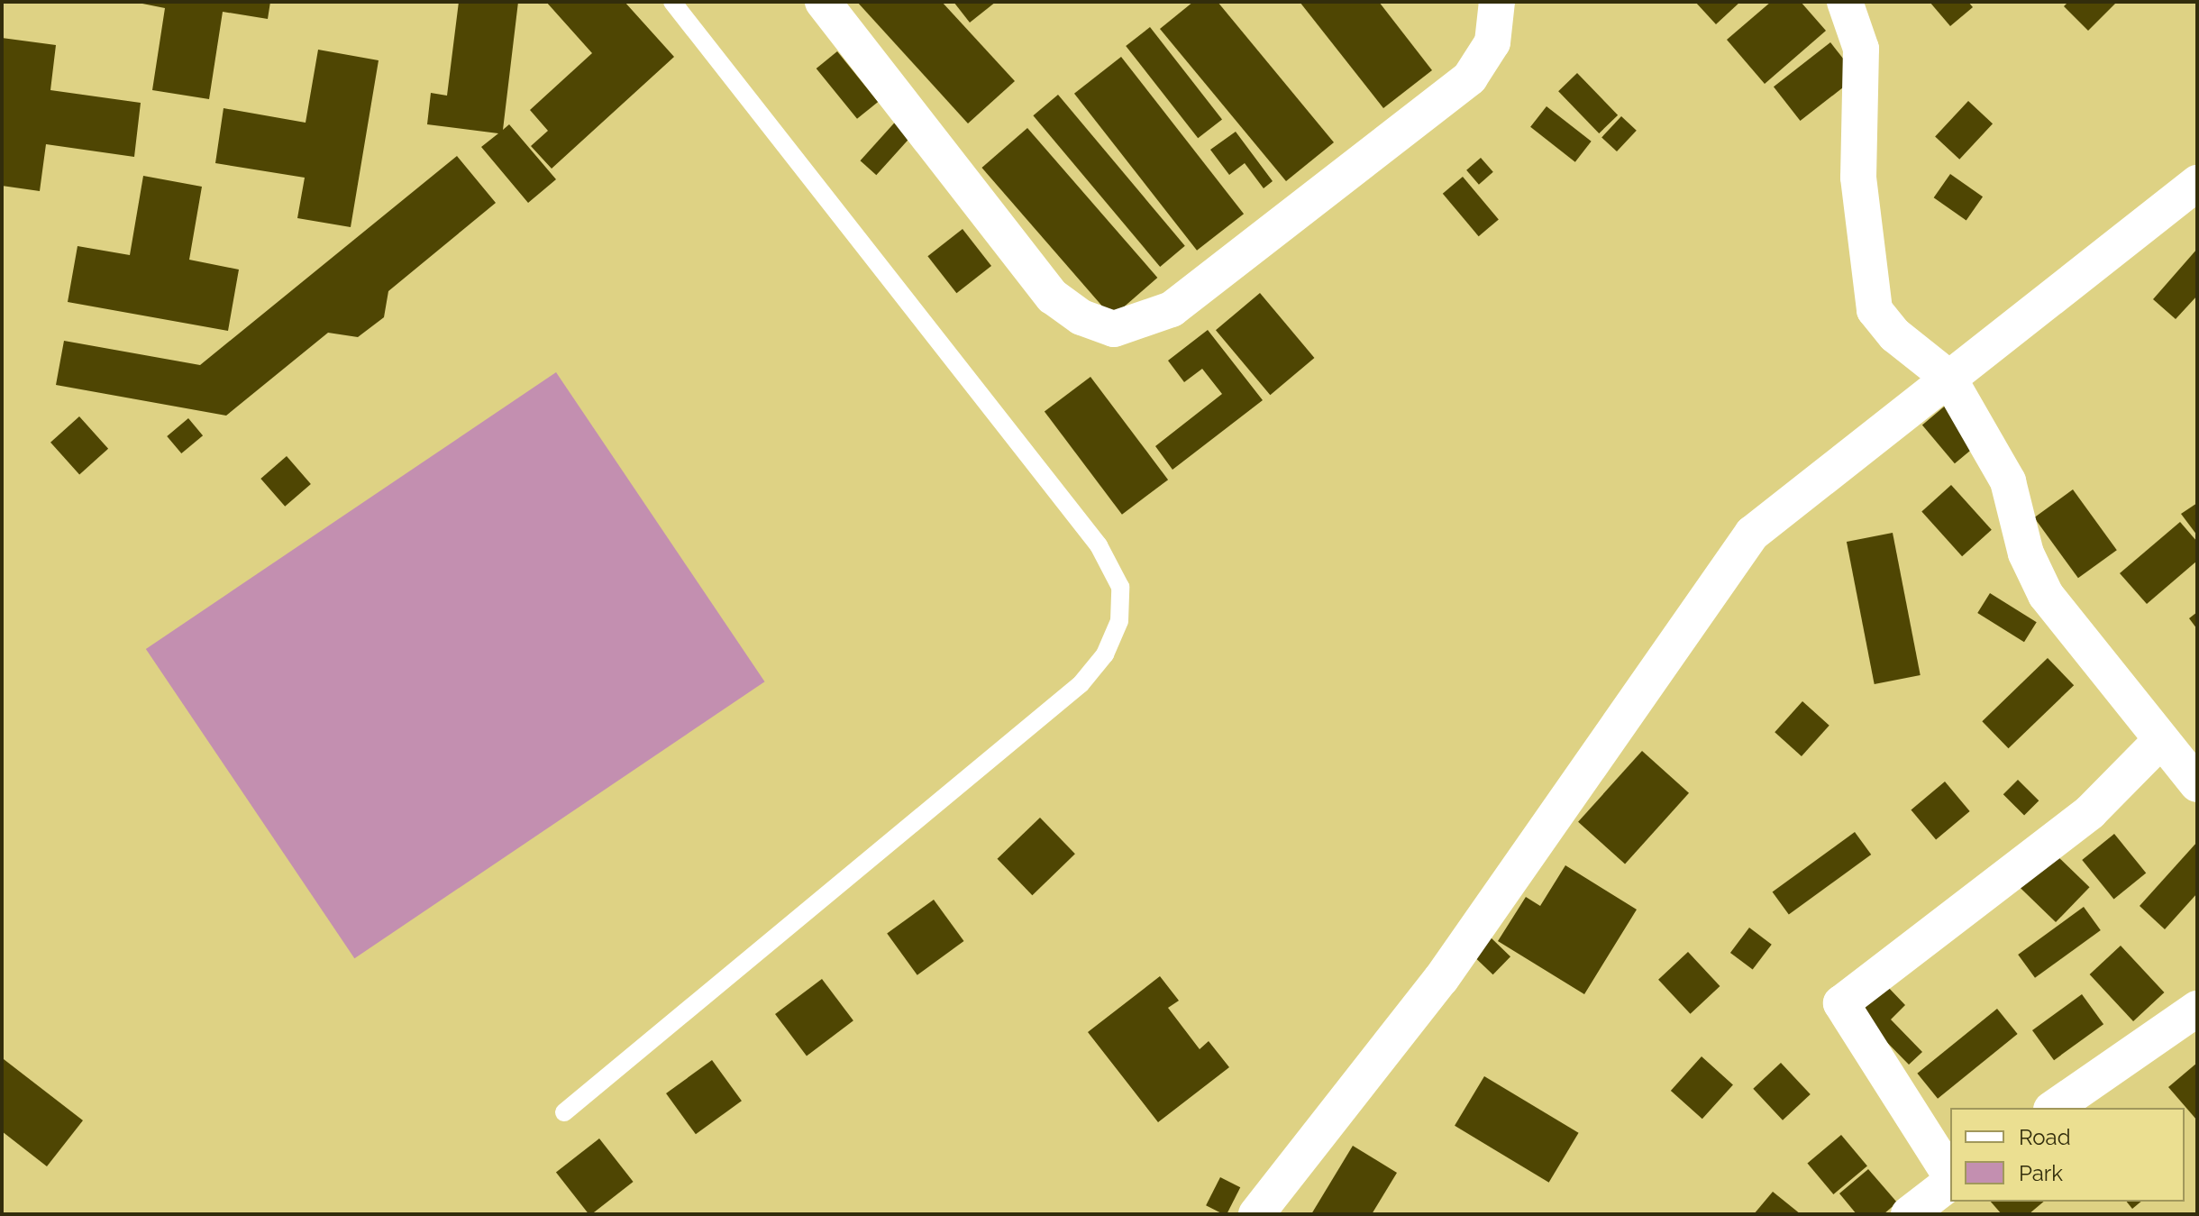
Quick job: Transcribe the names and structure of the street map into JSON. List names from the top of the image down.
{
  "legend": ["Road", "Park"]
}
